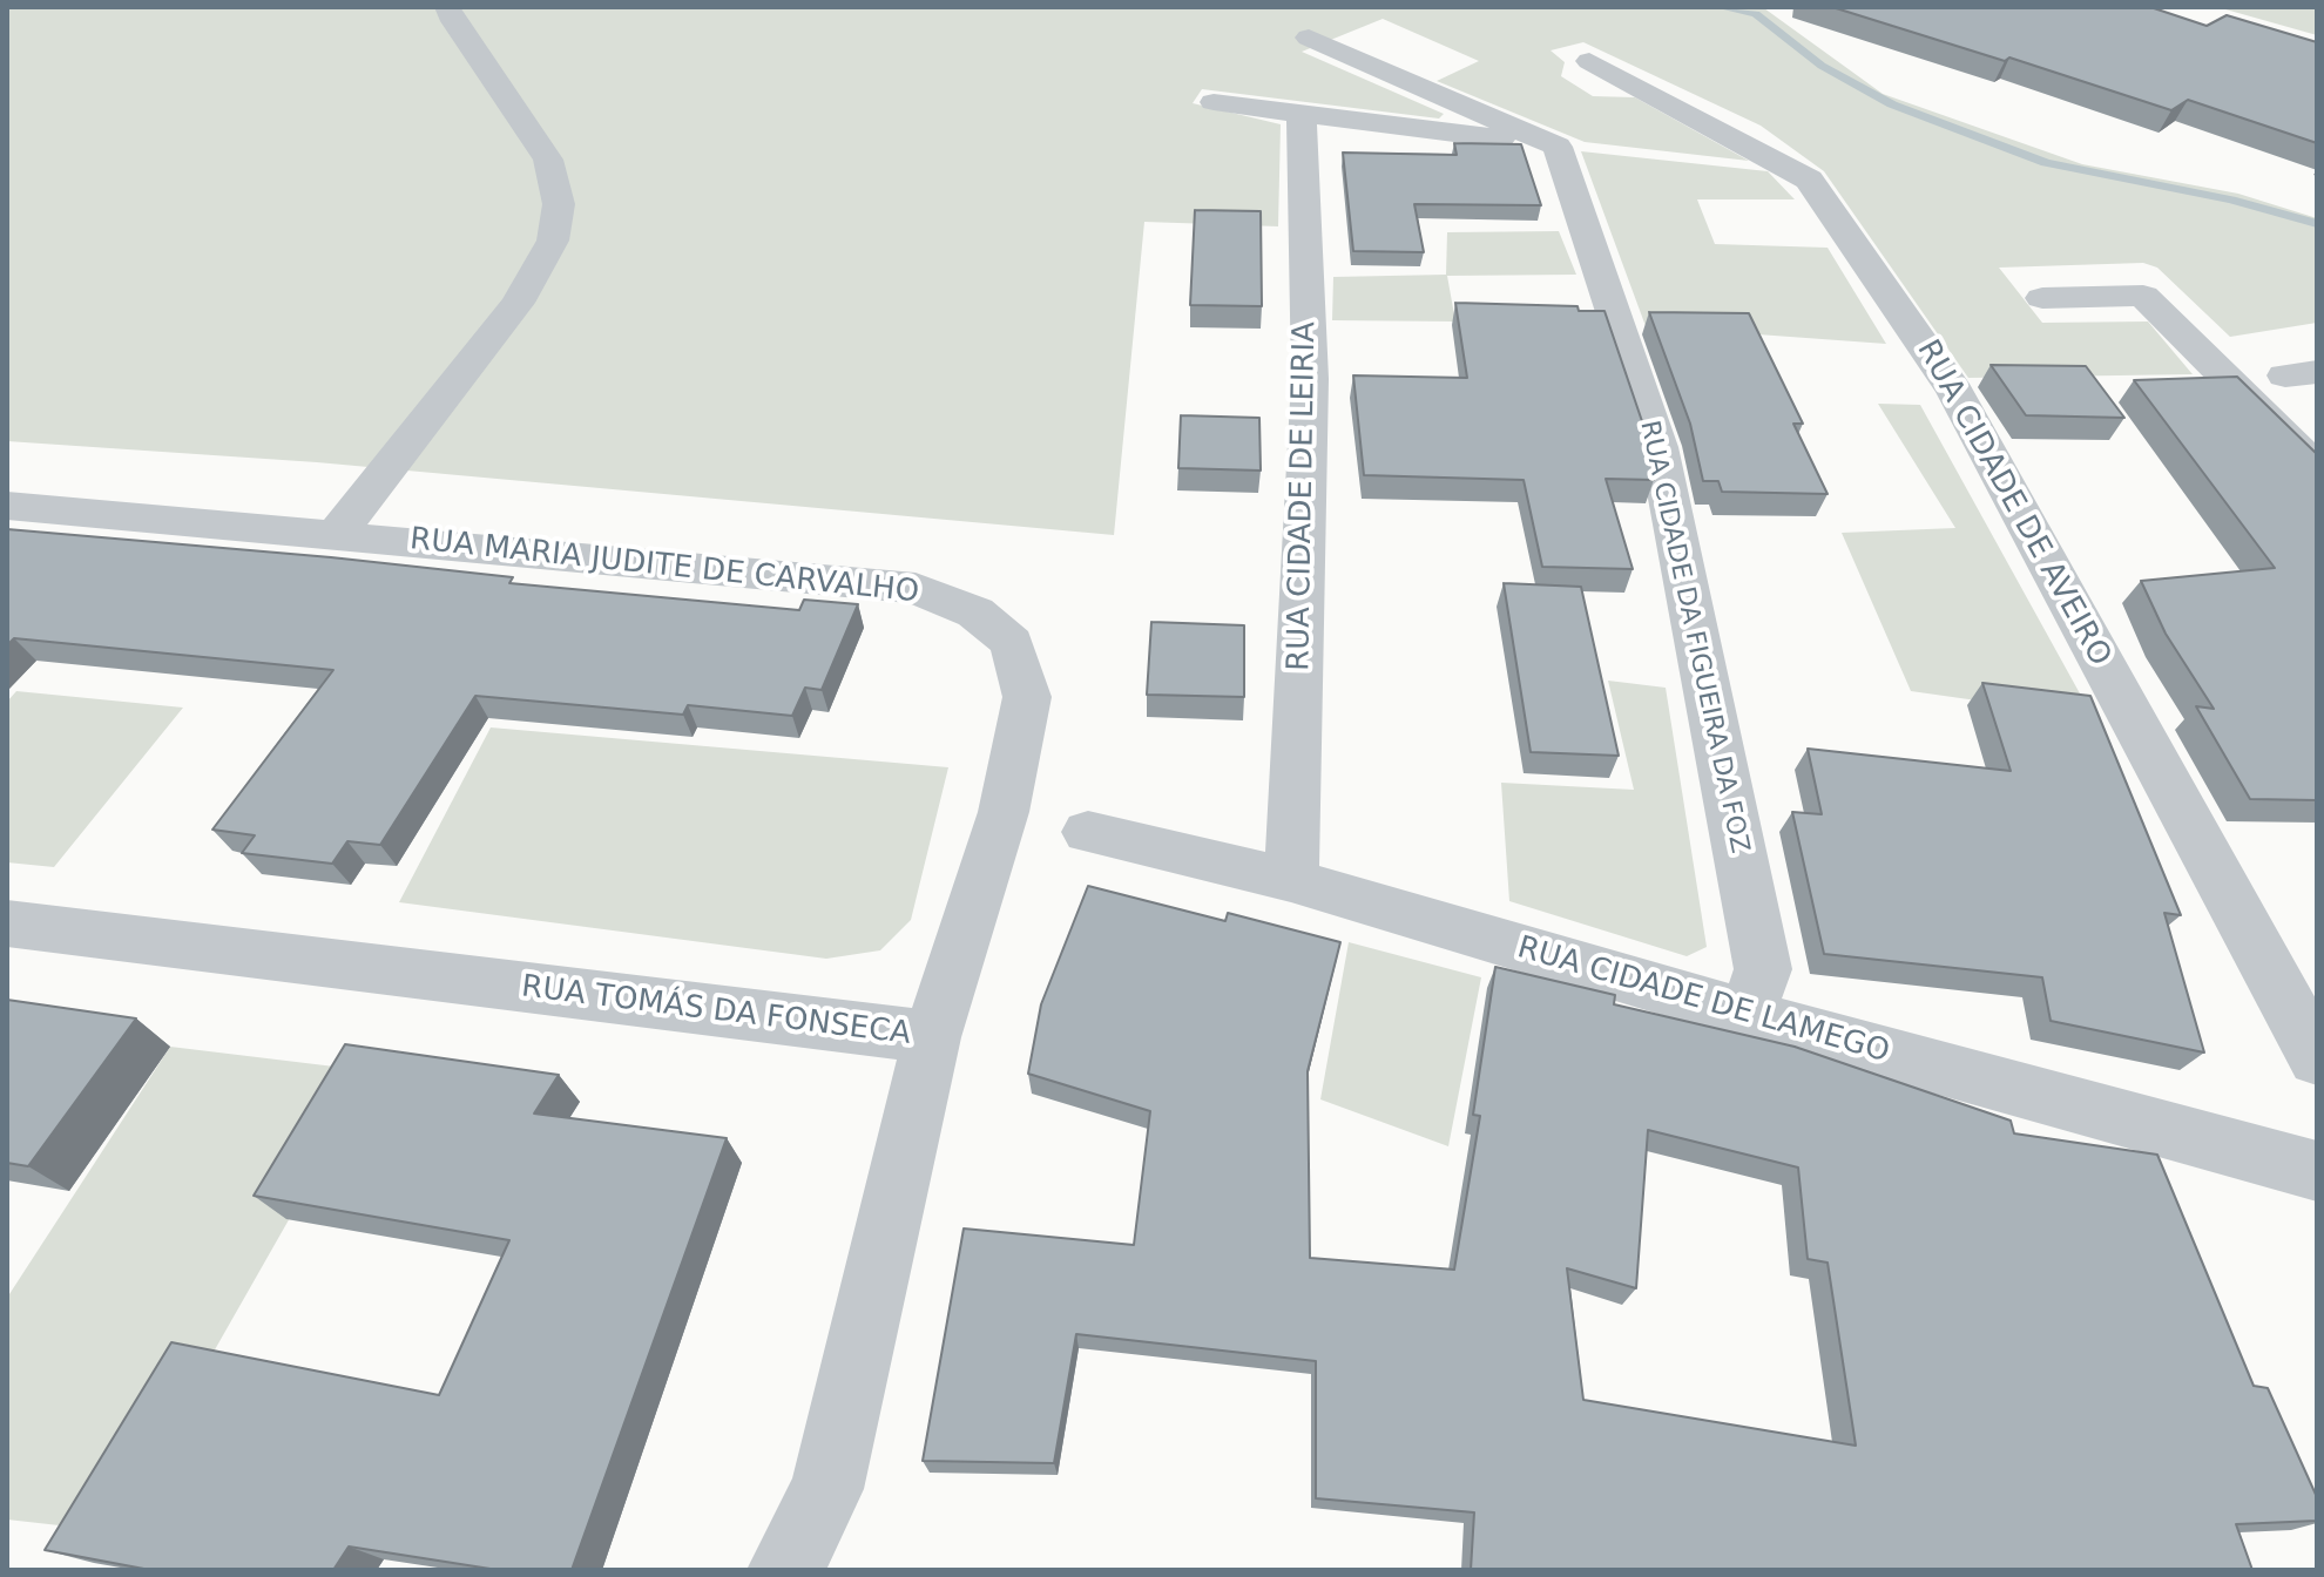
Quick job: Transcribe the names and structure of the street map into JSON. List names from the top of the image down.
{
  "streets": {
    "street": [
      "RUA CIDADE DE LEIRIA",
      "RUA CIDADE DE AVEIRO",
      "RUA MARIA JUDITE DE CARVALHO",
      "RUA CIDADE DA FIGUEIRA DA FOZ",
      "RUA CIDADE DE LAMEGO",
      "RUA TOMÁS DA FONSECA"
    ]
  },
  "crossings": [
    ["RUA CIDADE DE LEIRIA", "RUA CIDADE DE LAMEGO"],
    ["RUA MARIA JUDITE DE CARVALHO", "RUA TOMÁS DA FONSECA"],
    ["RUA CIDADE DA FIGUEIRA DA FOZ", "RUA CIDADE DE LAMEGO"]
  ]
}
